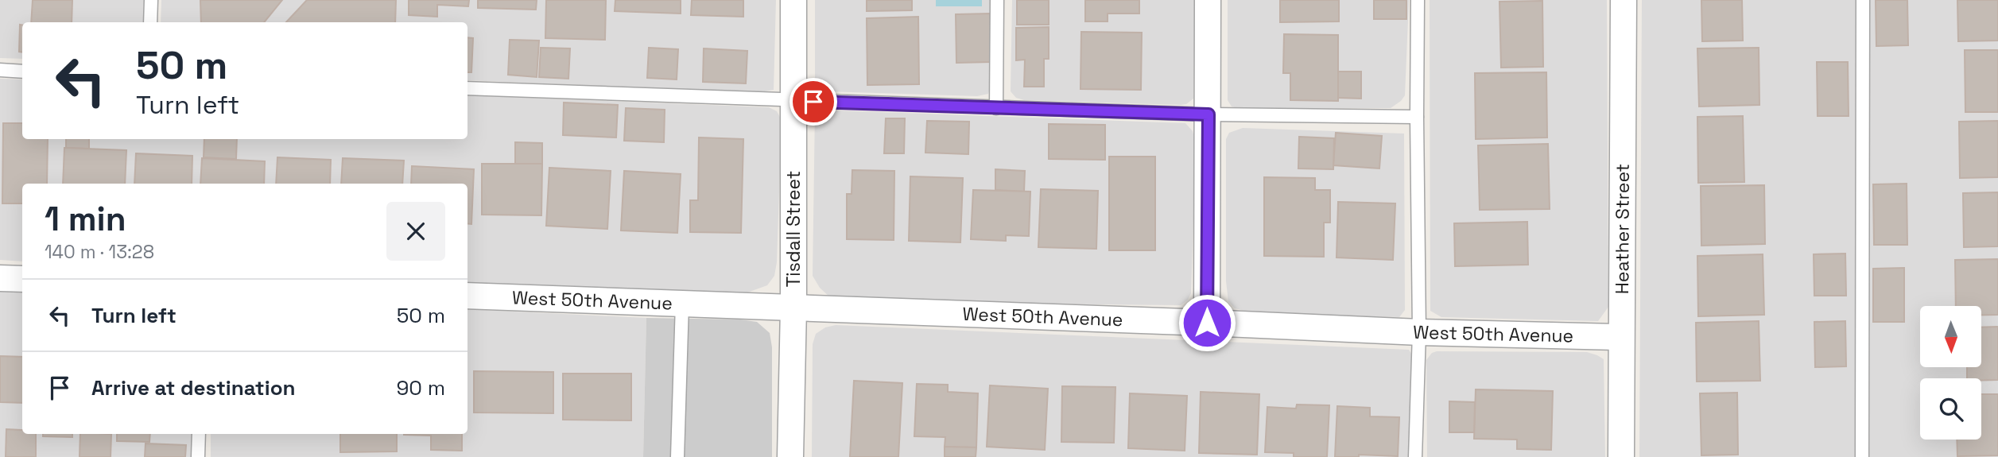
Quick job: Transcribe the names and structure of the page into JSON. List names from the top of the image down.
{
  "streets": {
    "street": ["Heather Street", "Tisdall Street", "West 50th Avenue"]
  },
  "crossings": [
    ["Heather Street", "West 50th Avenue"],
    ["Tisdall Street", "West 50th Avenue"]
  ],
  "north": "bottom",
  "page": {
    "turn": ["50 m", "Turn left"],
    "heading": ["1 min", "140 m · 13:28"],
    "list": [
      {
        "name": "Turn left",
        "value": "50 m"
      },
      {
        "name": "Arrive at destination",
        "value": "90 m"
      }
    ]
  }
}
